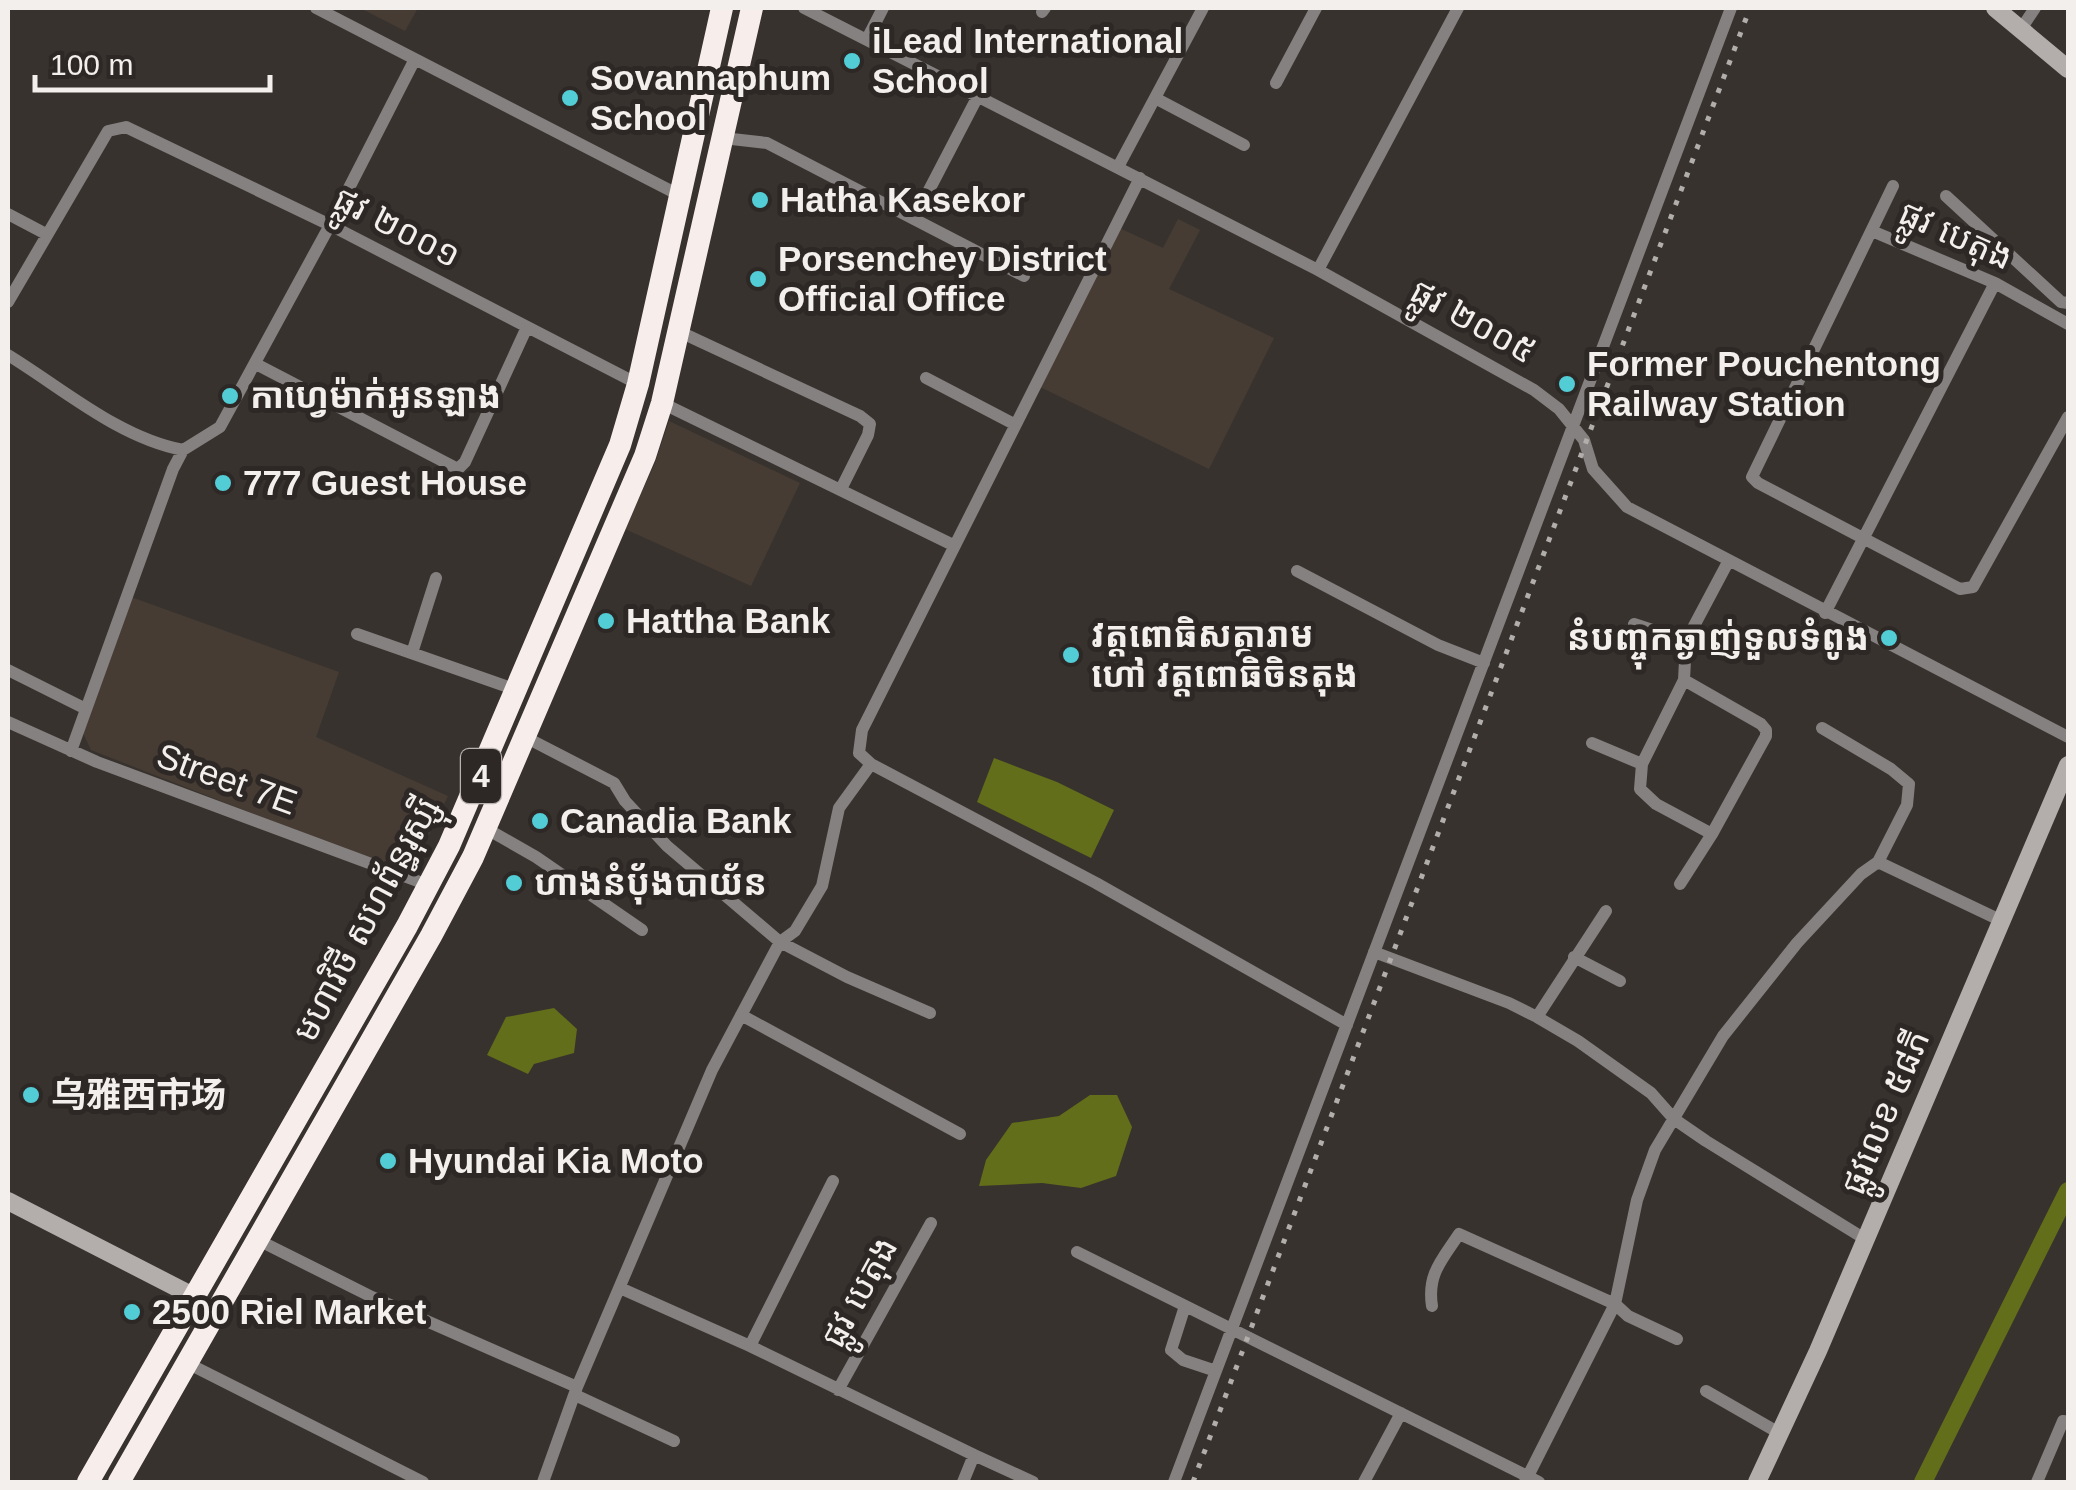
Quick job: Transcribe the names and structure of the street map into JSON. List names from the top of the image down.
{
  "streets": {
    "highway": ["4", "មហាវិថី សហព័ន្ធរុស្ស៊ី"],
    "street": [
      "ផ្លូវ ២០០១",
      "ផ្លូវ បេតុង",
      "ផ្លូវ ២០០៥",
      "Street 7E",
      "ផ្លូវលេខ ៥៨ភី"
    ]
  },
  "crossings": [
    ["ផ្លូវ ២០០១", "មហាវិថី សហព័ន្ធរុស្ស៊ី"],
    ["Street 7E", "មហាវិថី សហព័ន្ធរុស្ស៊ី"]
  ],
  "places": [
    "iLead International School",
    "Sovannaphum School",
    "Hatha Kasekor",
    "Porsenchey District Official Office",
    "Former Pouchentong Railway Station",
    "កាហ្វេម៉ាក់អូនឡាង",
    "777 Guest House",
    "Hattha Bank",
    "នំបញ្ចុកឆ្ងាញ់ទួលទំពូង",
    "វត្តពោធិសត្តារាម ហៅ វត្តពោធិចិនតុង",
    "Canadia Bank",
    "ហាងនំបុ័ងបាយ័ន",
    "乌雅西市场",
    "Hyundai Kia Moto",
    "2500 Riel Market"
  ],
  "scale_bar": "100 m"
}
